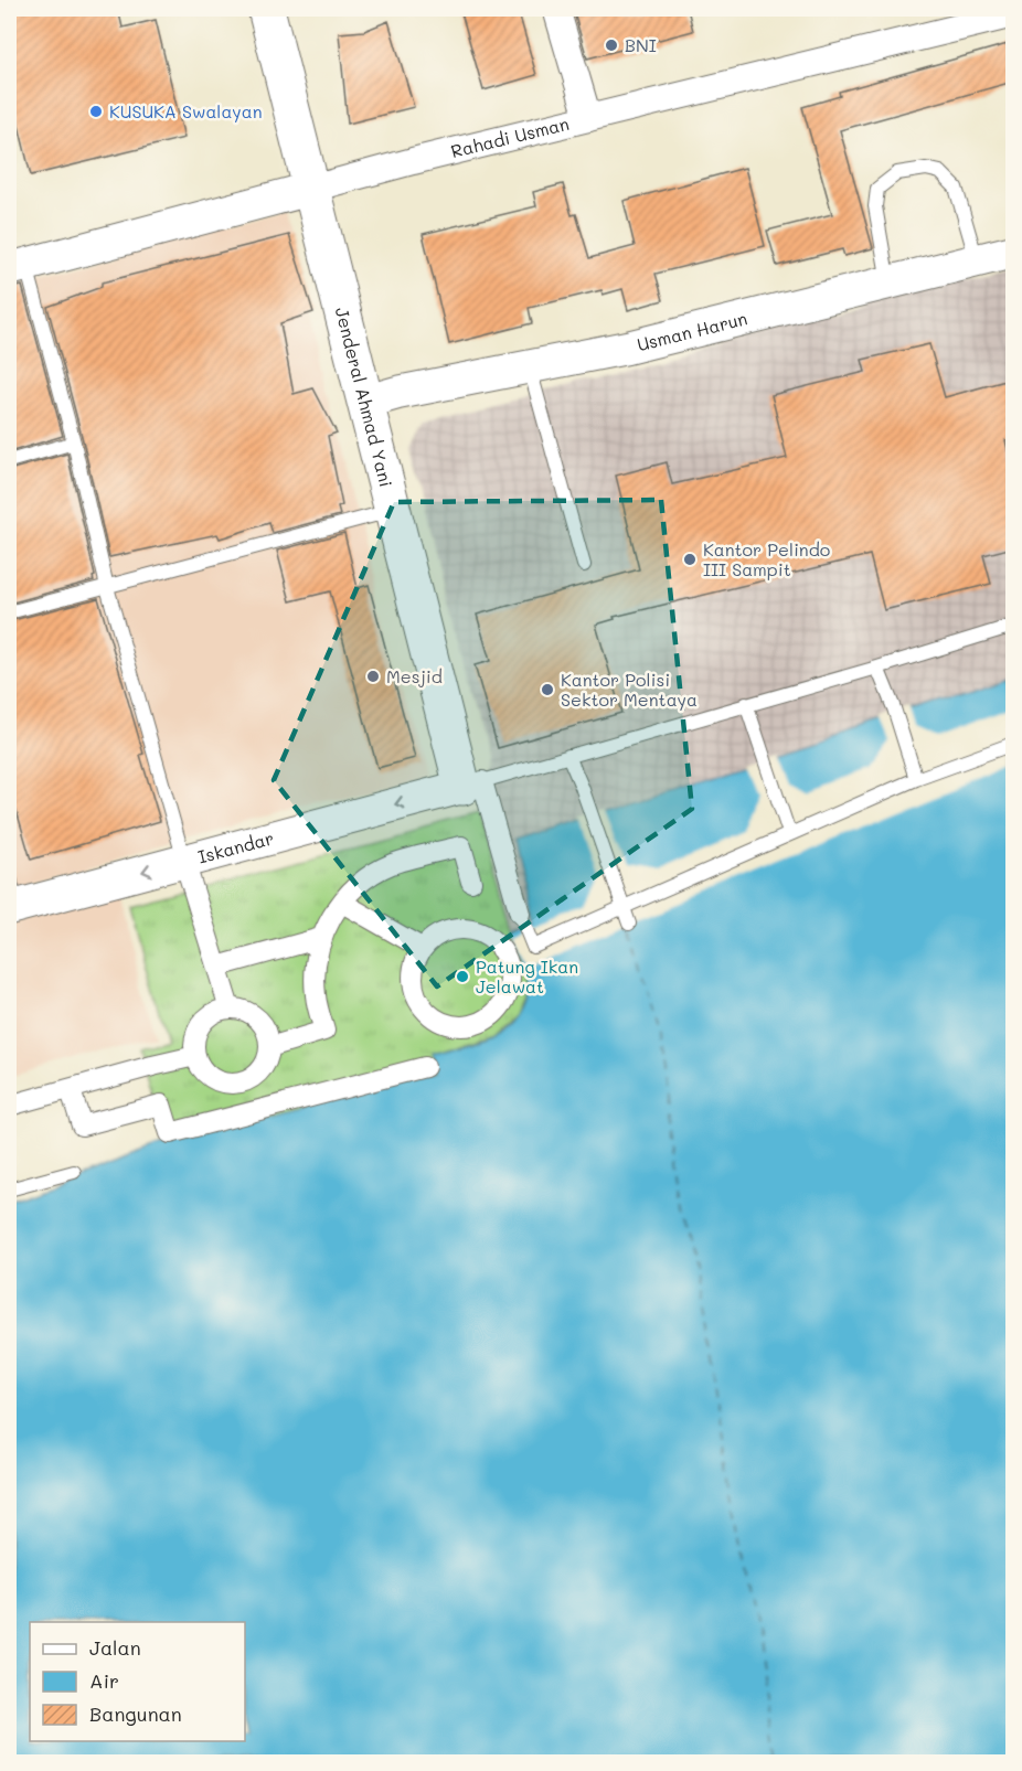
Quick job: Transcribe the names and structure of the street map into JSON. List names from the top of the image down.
{
  "streets": {
    "highway": ["Jenderal Ahmad Yani"],
    "street": ["Rahadi Usman", "Usman Harun", "Iskandar"]
  },
  "crossings": [
    ["Rahadi Usman", "Jenderal Ahmad Yani"],
    ["Usman Harun", "Jenderal Ahmad Yani"],
    ["Jenderal Ahmad Yani", "Iskandar"]
  ],
  "places": [
    "BNI",
    "KUSUKA Swalayan",
    "Kantor Pelindo III Sampit",
    "Mesjid",
    "Kantor Polisi Sektor Mentaya",
    "Patung Ikan Jelawat"
  ],
  "legend": ["Jalan", "Air", "Bangunan"]
}
